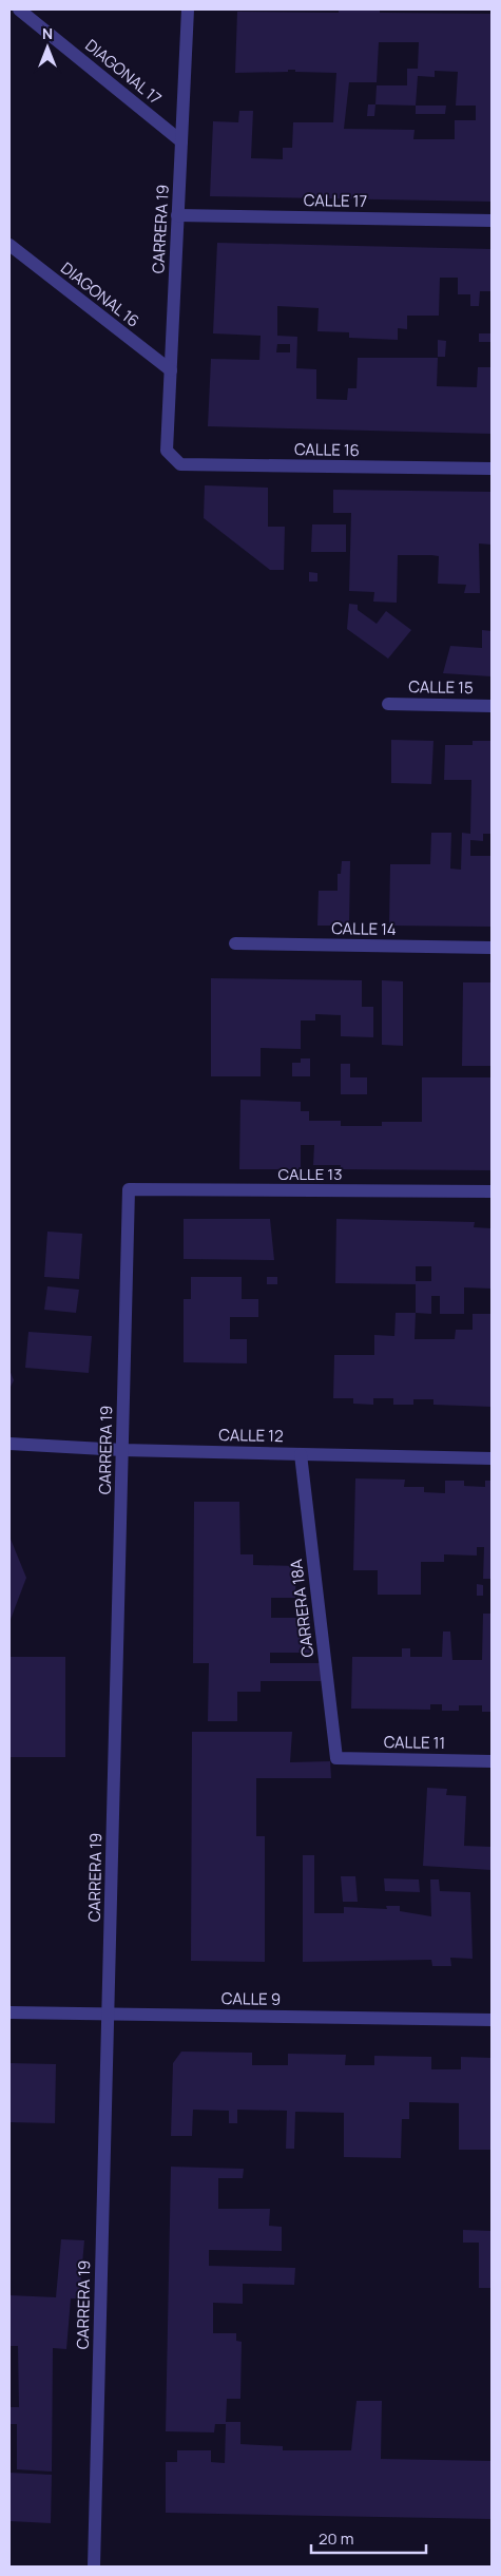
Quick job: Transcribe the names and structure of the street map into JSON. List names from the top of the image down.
{
  "streets": {
    "street": [
      "DIAGONAL 17",
      "CALLE 17",
      "CARRERA 19",
      "DIAGONAL 16",
      "CALLE 16",
      "CALLE 15",
      "CALLE 14",
      "CALLE 13",
      "CALLE 12",
      "CARRERA 18A",
      "CALLE 11",
      "CALLE 9"
    ]
  },
  "crossings": [
    ["DIAGONAL 17", "CARRERA 19"],
    ["CALLE 17", "CARRERA 19"],
    ["CARRERA 19", "DIAGONAL 16"],
    ["CARRERA 19", "CALLE 16"],
    ["CARRERA 19", "CALLE 13"],
    ["CARRERA 19", "CALLE 12"],
    ["CARRERA 19", "CALLE 9"],
    ["CALLE 12", "CARRERA 18A"],
    ["CARRERA 18A", "CALLE 11"]
  ],
  "scale_bar": "20 m",
  "north": "top"
}
